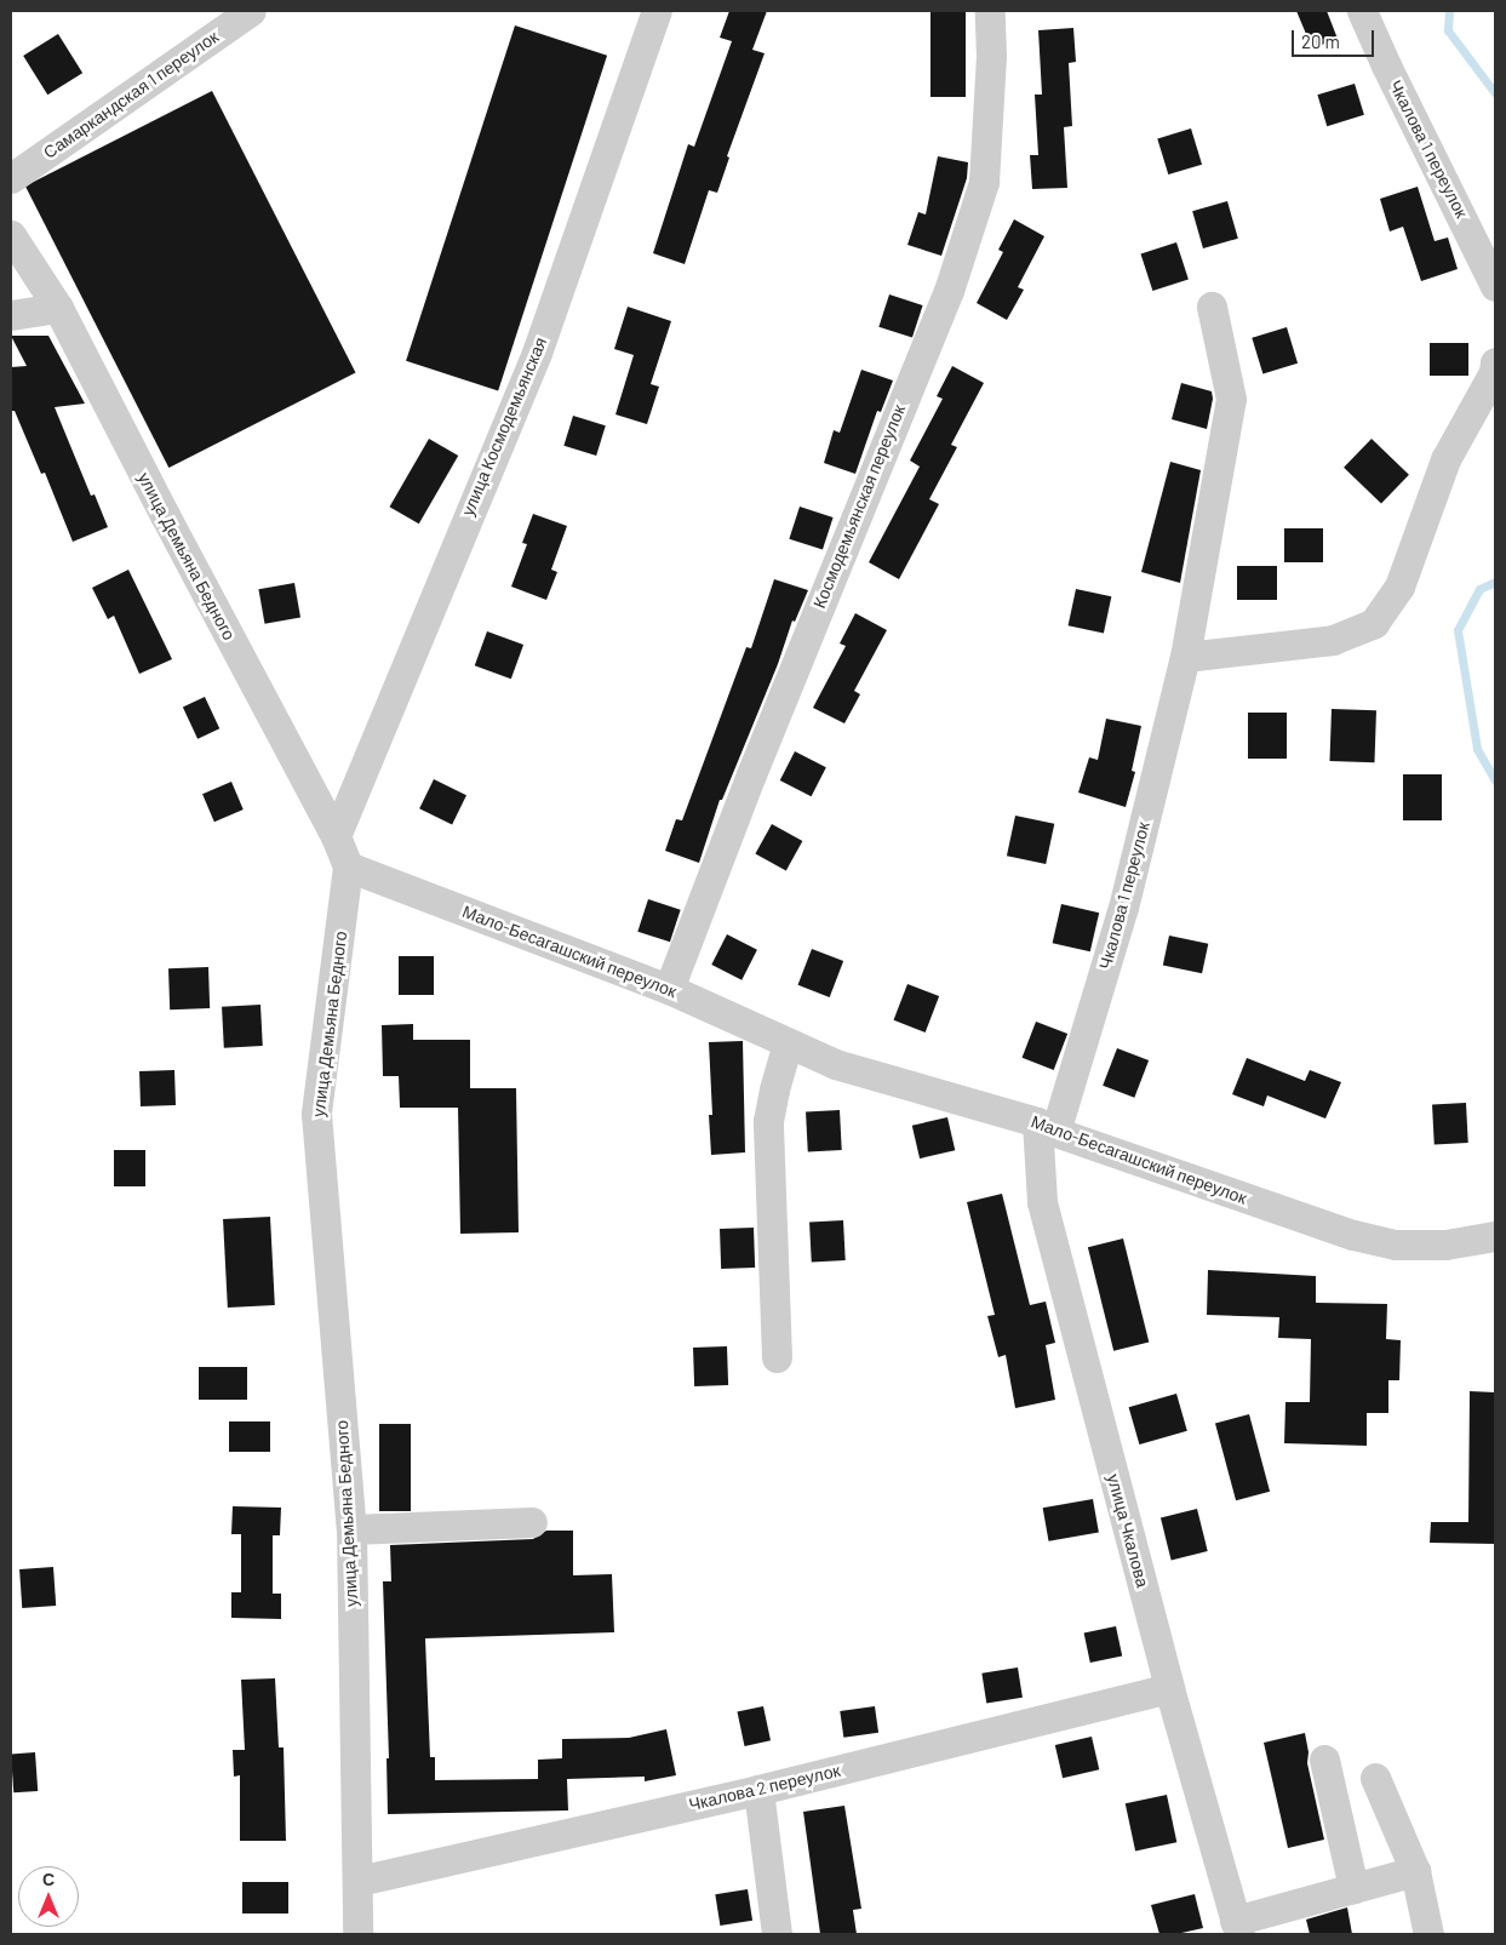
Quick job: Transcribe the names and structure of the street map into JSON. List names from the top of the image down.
{
  "streets": {
    "street": [
      "Самаркандская 1 переулок",
      "Чкалова 1 переулок",
      "улица Космодемьянская",
      "Космодемьянская переулок",
      "улица Демьяна Бедного",
      "Мало-Бесагашский переулок",
      "улица Чкалова",
      "Чкалова 2 переулок"
    ]
  },
  "crossings": [
    ["Чкалова 1 переулок", "Мало-Бесагашский переулок"],
    ["Чкалова 1 переулок", "улица Чкалова"],
    ["улица Космодемьянская", "улица Демьяна Бедного"],
    ["Космодемьянская переулок", "Мало-Бесагашский переулок"],
    ["улица Демьяна Бедного", "Мало-Бесагашский переулок"],
    ["улица Демьяна Бедного", "Чкалова 2 переулок"],
    ["Мало-Бесагашский переулок", "улица Чкалова"],
    ["улица Чкалова", "Чкалова 2 переулок"]
  ],
  "scale_bar": "20 m",
  "north": "top"
}
